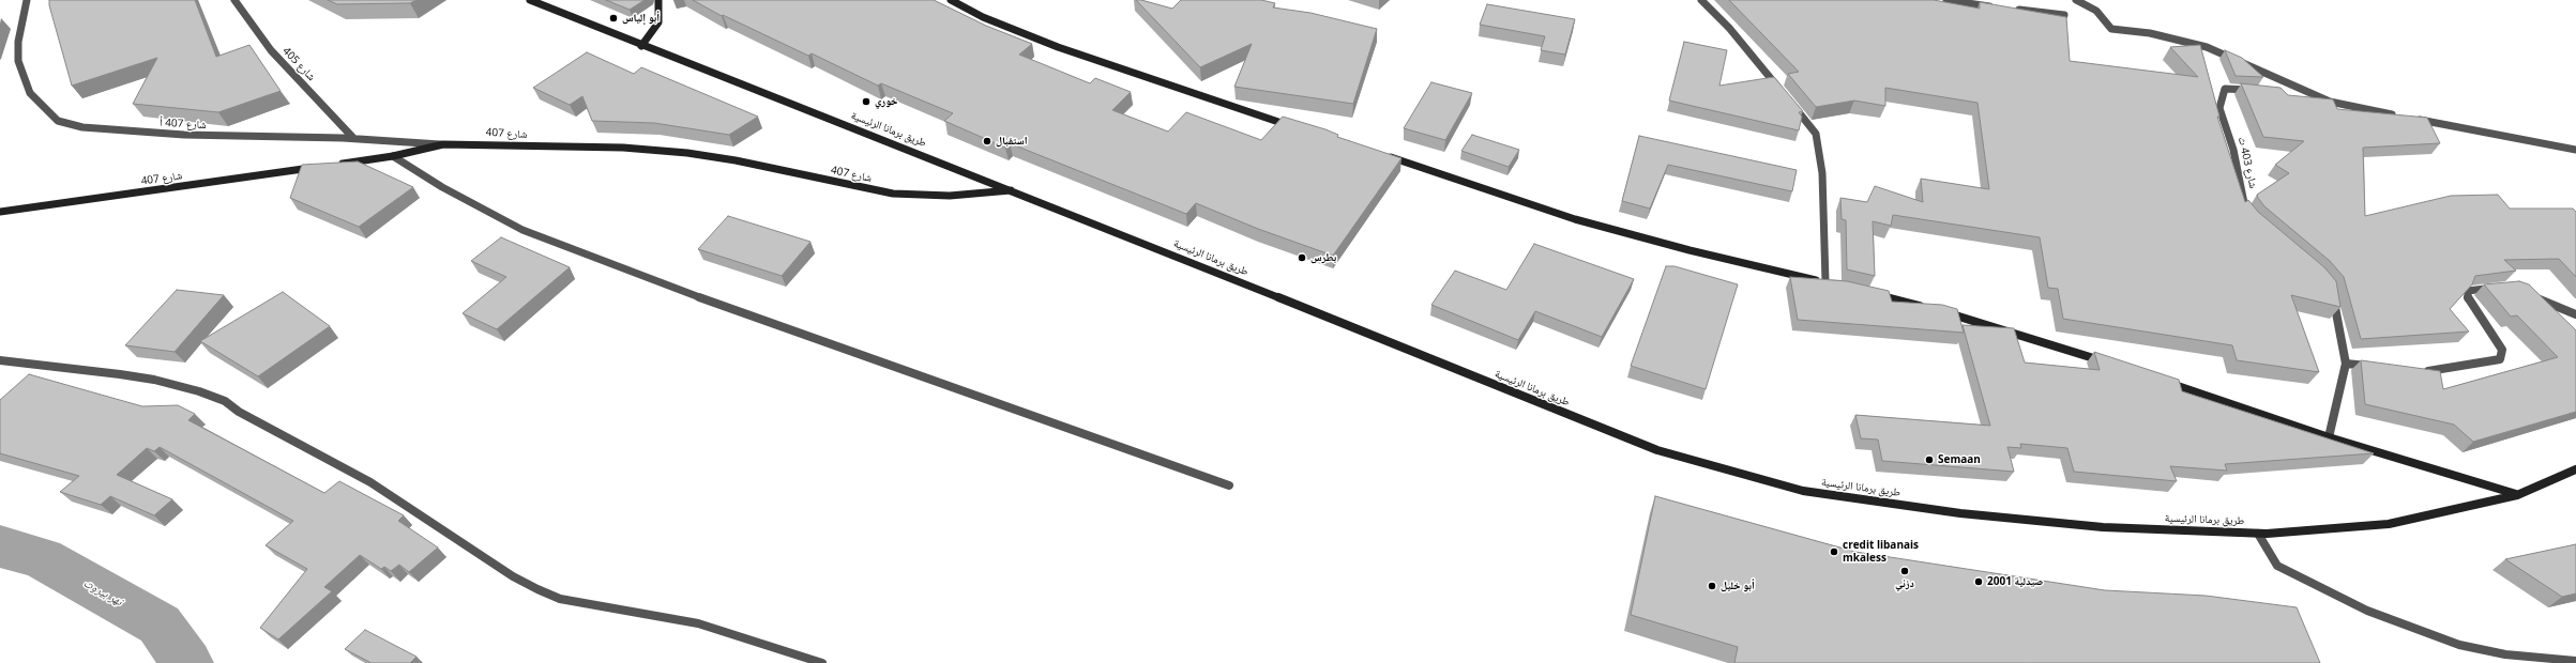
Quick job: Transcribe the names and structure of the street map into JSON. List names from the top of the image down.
{
  "streets": {
    "street": [
      "شارع 405",
      "شارع 407 أ",
      "طريق برمانا الرئيسية",
      "شارع 407",
      "شارع 403 ث"
    ]
  },
  "crossings": [
    ["شارع 405", "شارع 407 أ"],
    ["شارع 407 أ", "شارع 407"],
    ["طريق برمانا الرئيسية", "شارع 407"]
  ],
  "water": ["نهر بيروت"],
  "places": [
    "أبو إلياس",
    "خوري",
    "استقبال",
    "بطرس",
    "Semaan",
    "credit libanais mkaless",
    "دزني",
    "صيدلية 2001",
    "أبو خليل"
  ]
}
